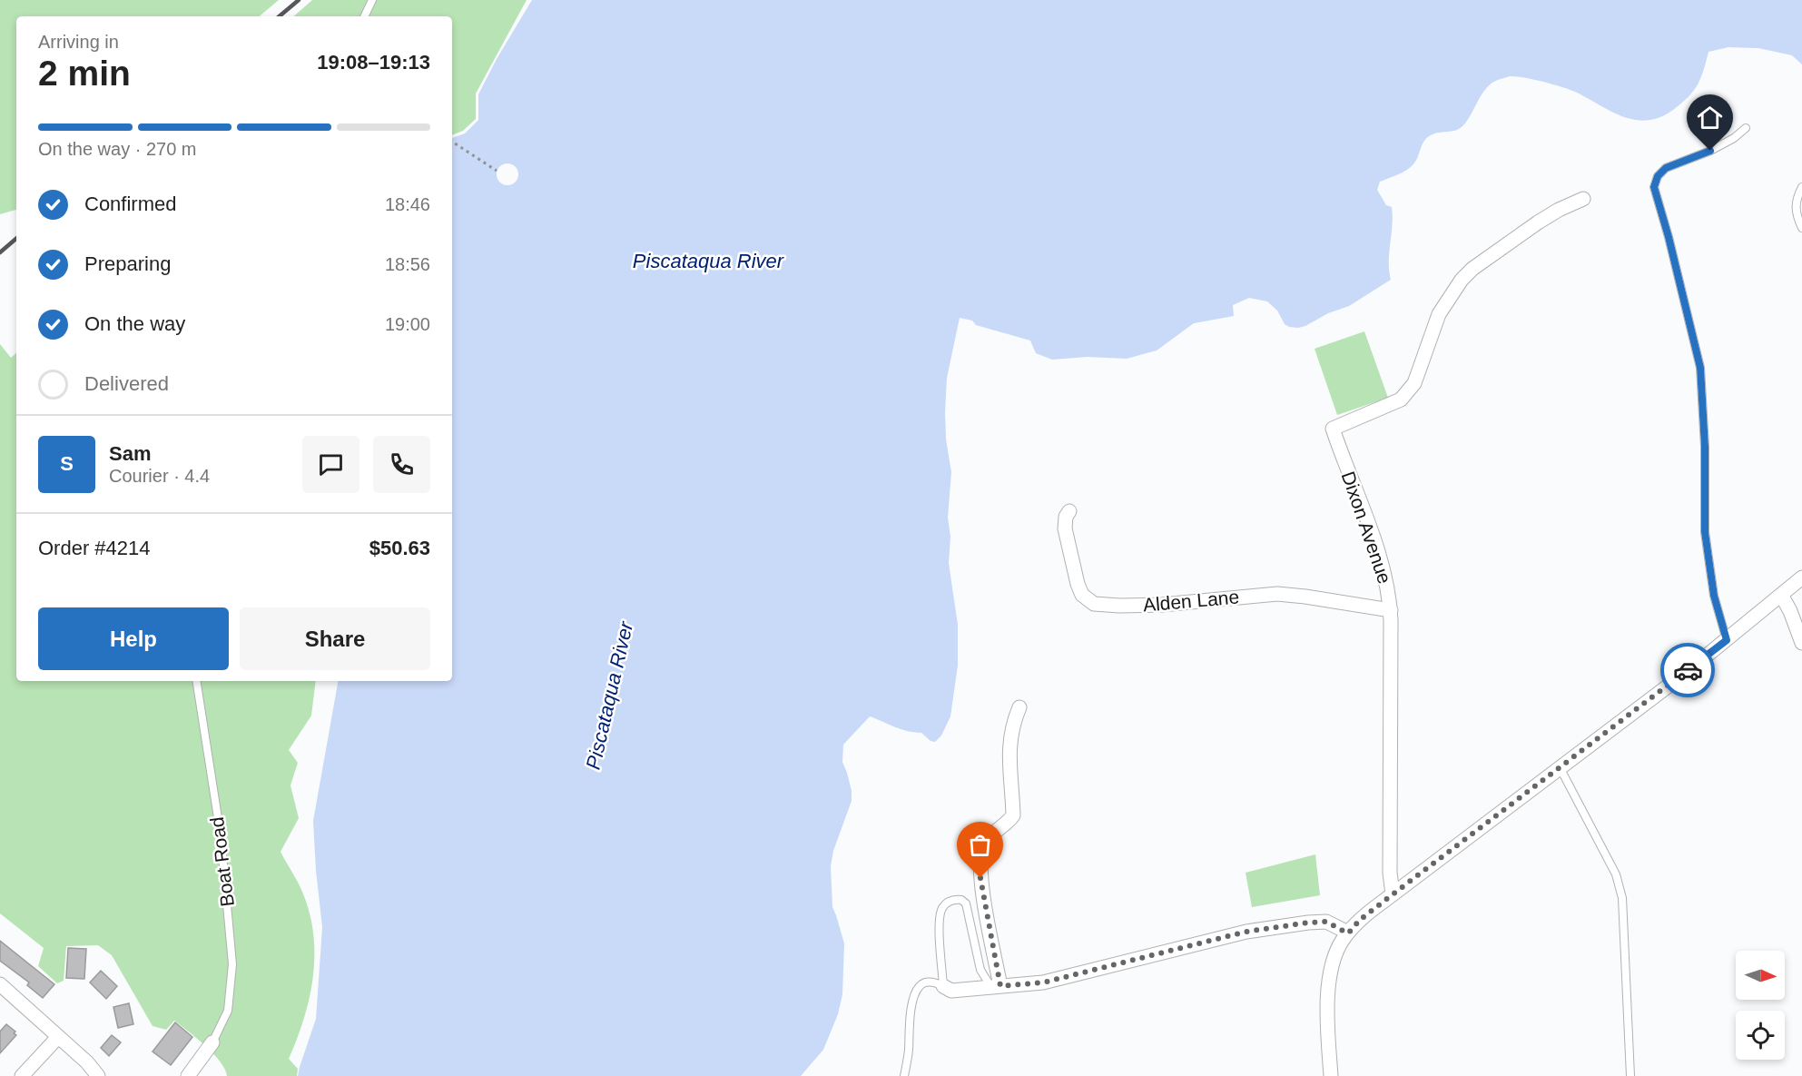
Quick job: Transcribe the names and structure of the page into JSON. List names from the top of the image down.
{
  "streets": {
    "street": ["Dixon Avenue", "Alden Lane"],
    "lane": ["Boat Road"]
  },
  "crossings": [
    ["Dixon Avenue", "Alden Lane"]
  ],
  "water": ["Piscataqua River"],
  "north": "right",
  "page": {
    "heading": ["2 min", "Arriving in", "19:08–19:13"],
    "panel": [
      "Sam",
      "Courier · 4.4",
      "Order #4214",
      "$50.63"
    ],
    "bar": "On the way · 270 m",
    "list": [
      ["Confirmed", "18:46"],
      ["Preparing", "18:56"],
      ["On the way", "19:00"],
      "Delivered"
    ],
    "round": "S",
    "buttons": ["Help", "Share"]
  }
}
